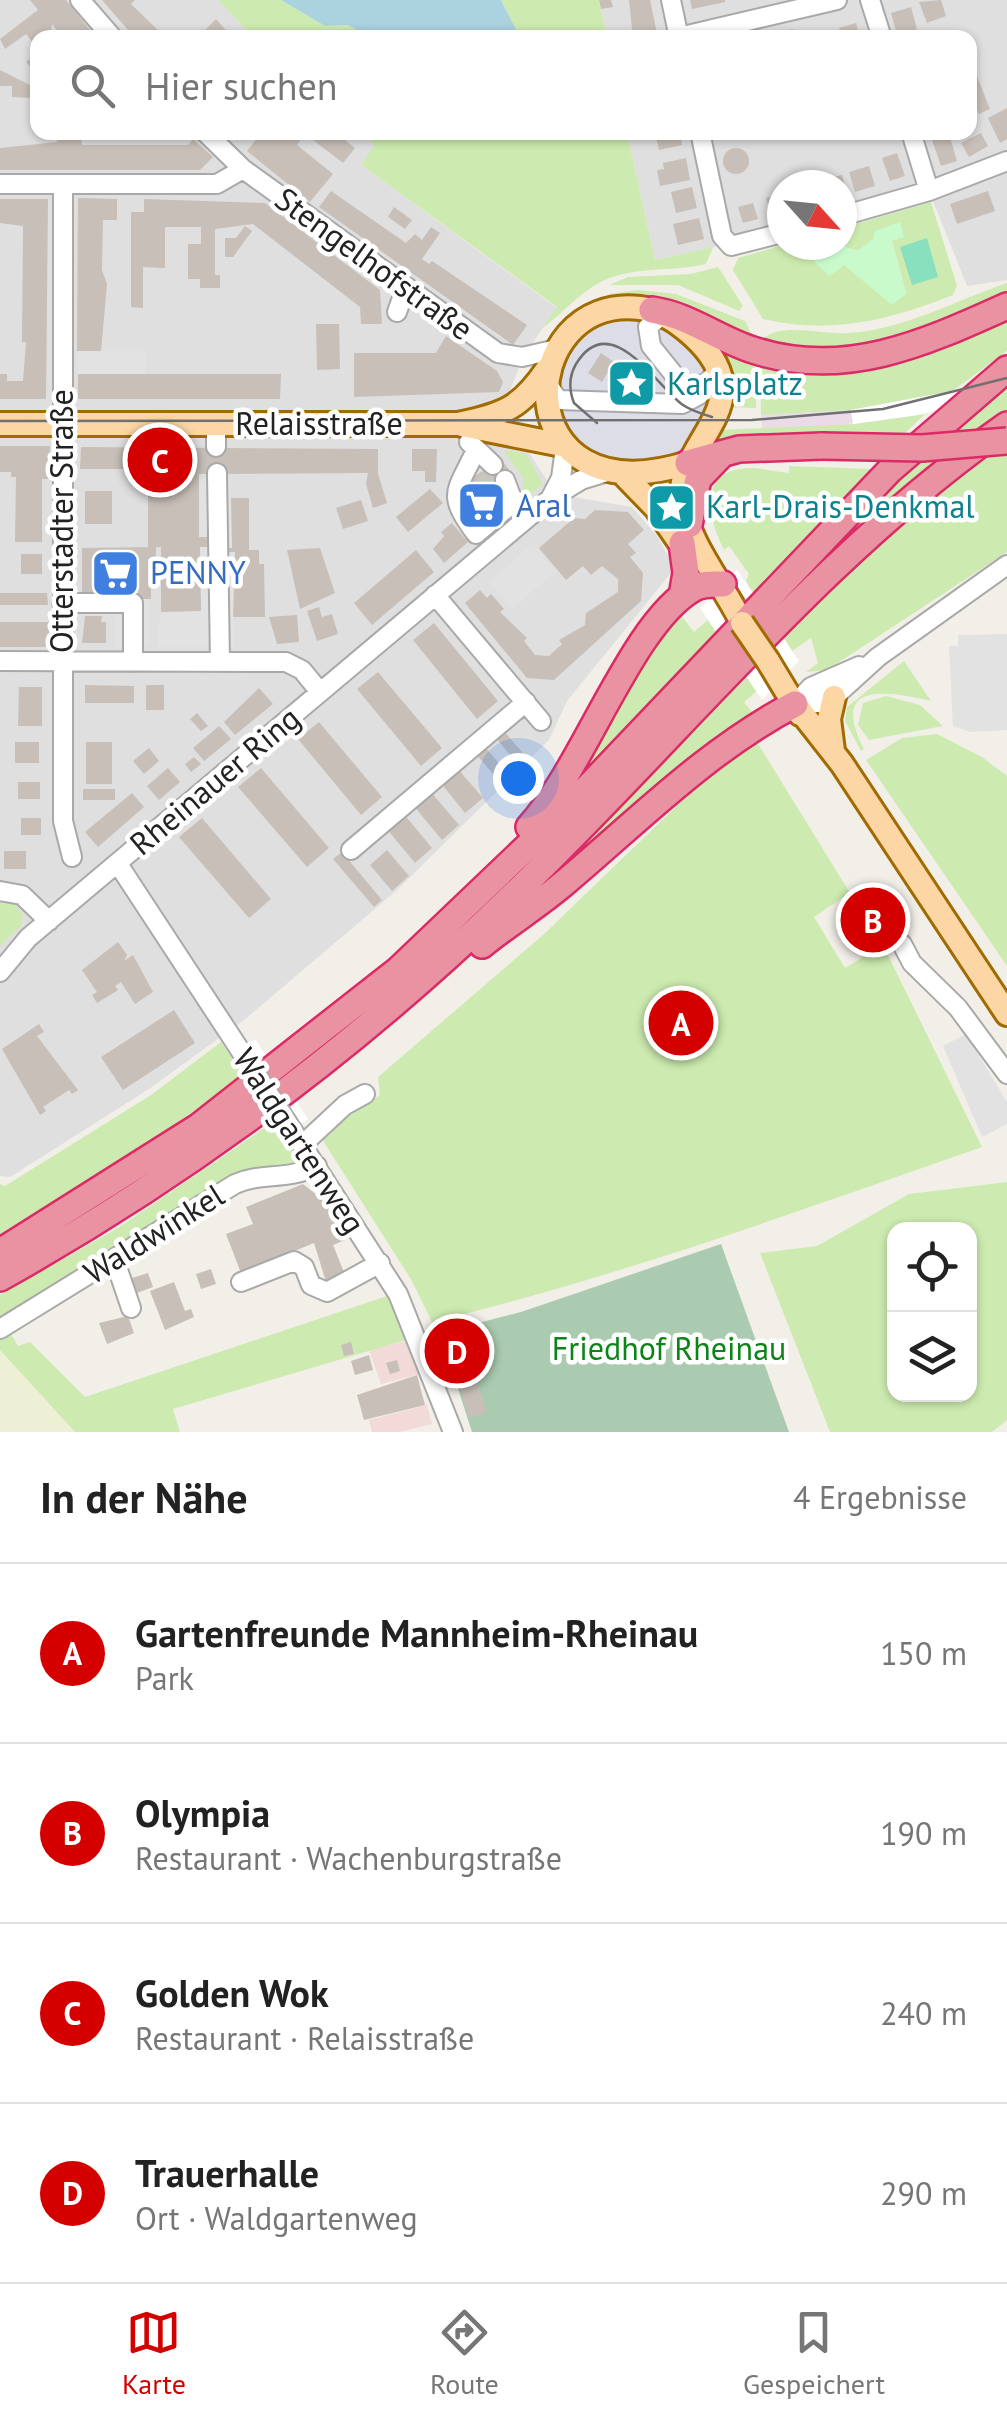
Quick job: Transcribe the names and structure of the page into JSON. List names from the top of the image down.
{
  "streets": {
    "main road": ["Relaisstraße"],
    "street": [
      "Stengelhofstraße",
      "Otterstadter Straße",
      "Rheinauer Ring",
      "Waldgartenweg",
      "Waldwinkel"
    ]
  },
  "crossings": [
    ["Stengelhofstraße", "Relaisstraße"],
    ["Relaisstraße", "Otterstadter Straße"],
    ["Rheinauer Ring", "Waldgartenweg"],
    ["Waldgartenweg", "Waldwinkel"]
  ],
  "parks": ["Friedhof Rheinau"],
  "places": {
    "place": ["Karlsplatz", "Karl-Drais-Denkmal"],
    "supermarket": ["Aral", "PENNY"]
  },
  "north": "bottom right",
  "page": {
    "search": "Hier suchen",
    "pins": [
      "C",
      "B",
      "A",
      "D"
    ],
    "heading": ["In der Nähe", "4 Ergebnisse"],
    "list": [
      {
        "mark": "A",
        "name": "Gartenfreunde Mannheim-Rheinau",
        "note": "Park",
        "value": "150 m"
      },
      {
        "mark": "B",
        "name": "Olympia",
        "note": "Restaurant · Wachenburgstraße",
        "value": "190 m"
      },
      {
        "mark": "C",
        "name": "Golden Wok",
        "note": "Restaurant · Relaisstraße",
        "value": "240 m"
      },
      {
        "mark": "D",
        "name": "Trauerhalle",
        "note": "Ort · Waldgartenweg",
        "value": "290 m"
      }
    ],
    "nav": ["Karte", "Route", "Gespeichert"]
  }
}
